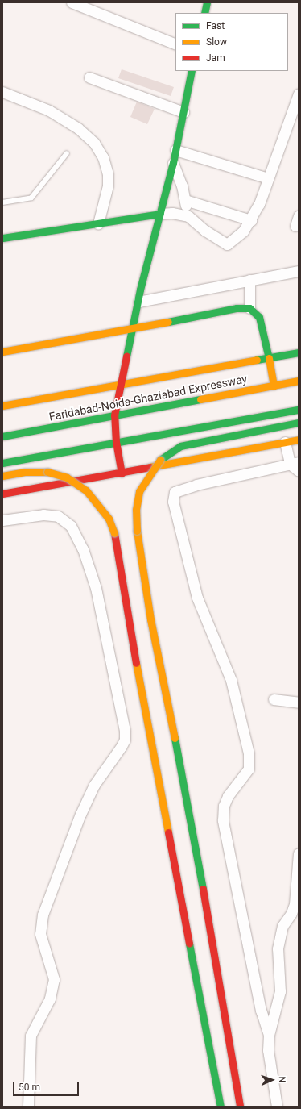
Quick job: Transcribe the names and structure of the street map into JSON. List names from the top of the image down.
{
  "streets": {
    "street": ["Faridabad-Noida-Ghaziabad Expressway"]
  },
  "legend": ["Fast", "Slow", "Jam"],
  "scale_bar": "50 m",
  "north": "right"
}
